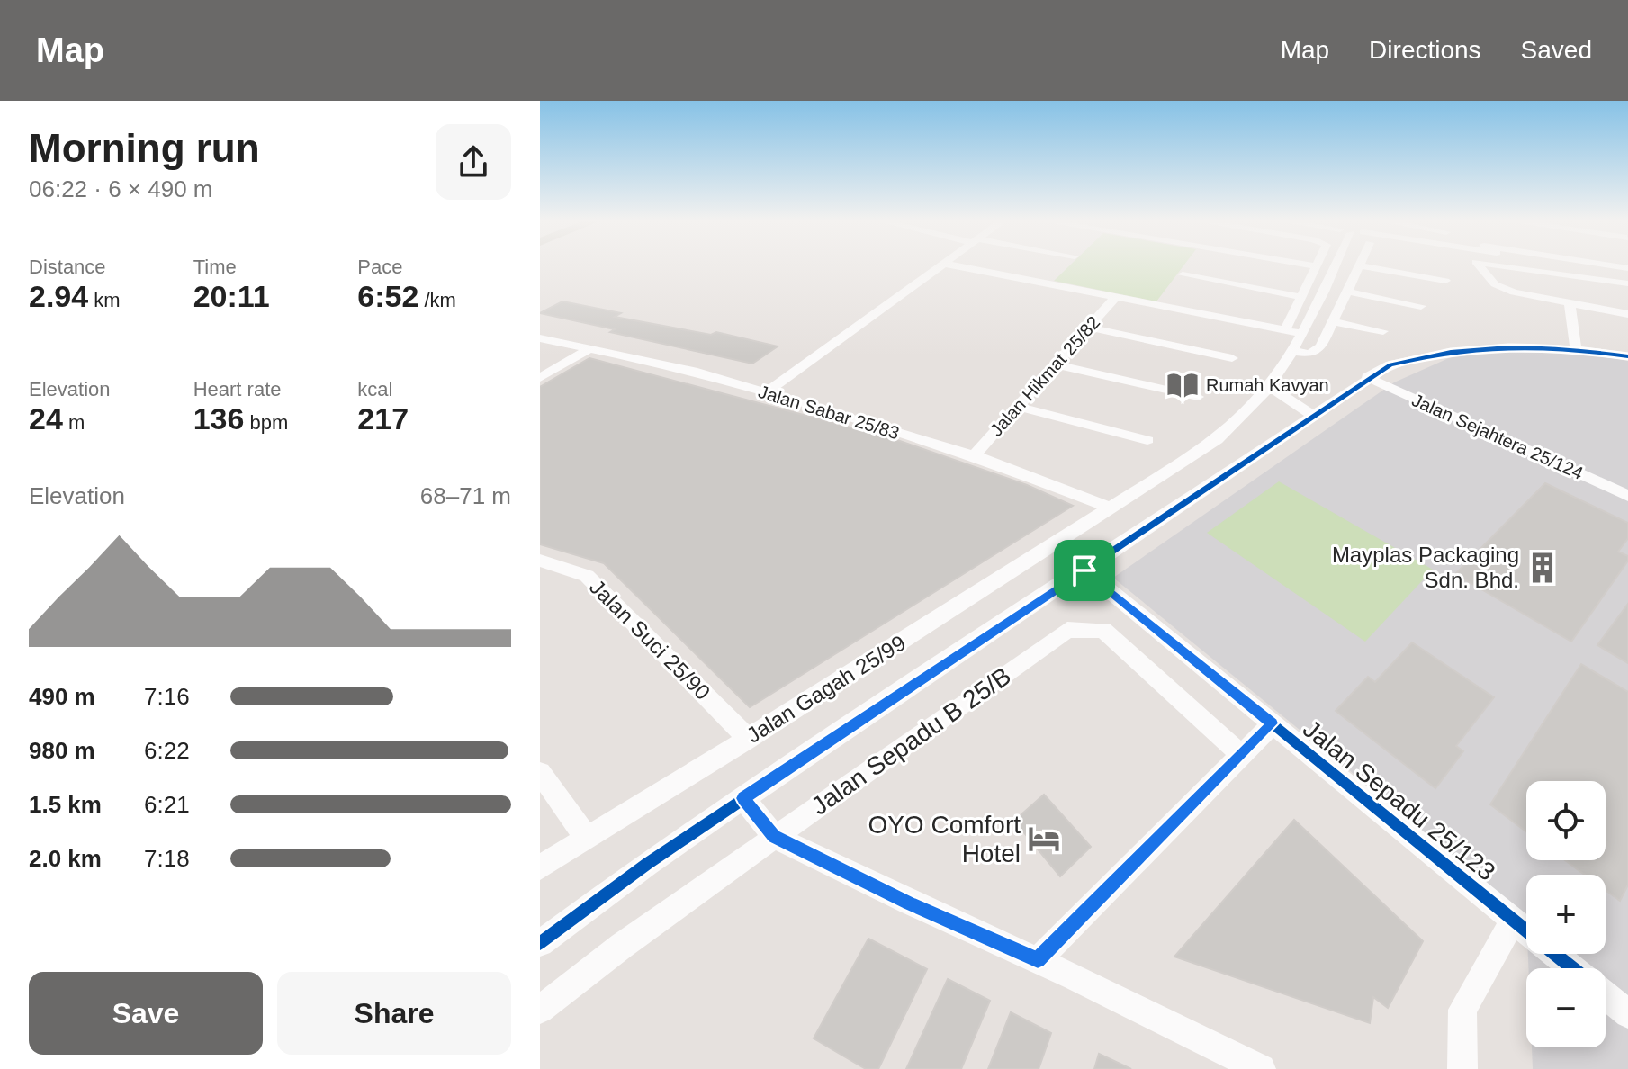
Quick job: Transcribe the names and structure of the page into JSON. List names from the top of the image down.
{
  "streets": {
    "street": [
      "Jalan Hikmat 25/82",
      "Jalan Sabar 25/83",
      "Jalan Sejahtera 25/124",
      "Jalan Suci 25/90",
      "Jalan Gagah 25/99",
      "Jalan Sepadu B 25/B",
      "Jalan Sepadu 25/123"
    ]
  },
  "crossings": [
    ["Jalan Hikmat 25/82", "Jalan Sabar 25/83"],
    ["Jalan Sabar 25/83", "Jalan Gagah 25/99"],
    ["Jalan Suci 25/90", "Jalan Gagah 25/99"]
  ],
  "places": {
    "library": ["Rumah Kavyan"],
    "building": ["Mayplas Packaging Sdn. Bhd."],
    "hotel": ["OYO Comfort Hotel"]
  },
  "page": {
    "header": "Map",
    "nav": ["Map", "Directions", "Saved"],
    "heading": ["Morning run", "06:22 · 6 × 490 m"],
    "stats": [
      ["Distance", "2.94 km"],
      ["Time", "20:11"],
      ["Pace", "6:52 /km"],
      ["Elevation", "24 m"],
      ["Heart rate", "136 bpm"],
      ["kcal", "217"]
    ],
    "chart": ["Elevation", "68–71 m"],
    "list": [
      {
        "name": "490 m",
        "note": "7:16"
      },
      {
        "name": "980 m",
        "note": "6:22"
      },
      {
        "name": "1.5 km",
        "note": "6:21"
      },
      {
        "name": "2.0 km",
        "note": "7:18"
      }
    ],
    "map_buttons": ["+", "−"],
    "buttons": ["Save", "Share"]
  }
}
